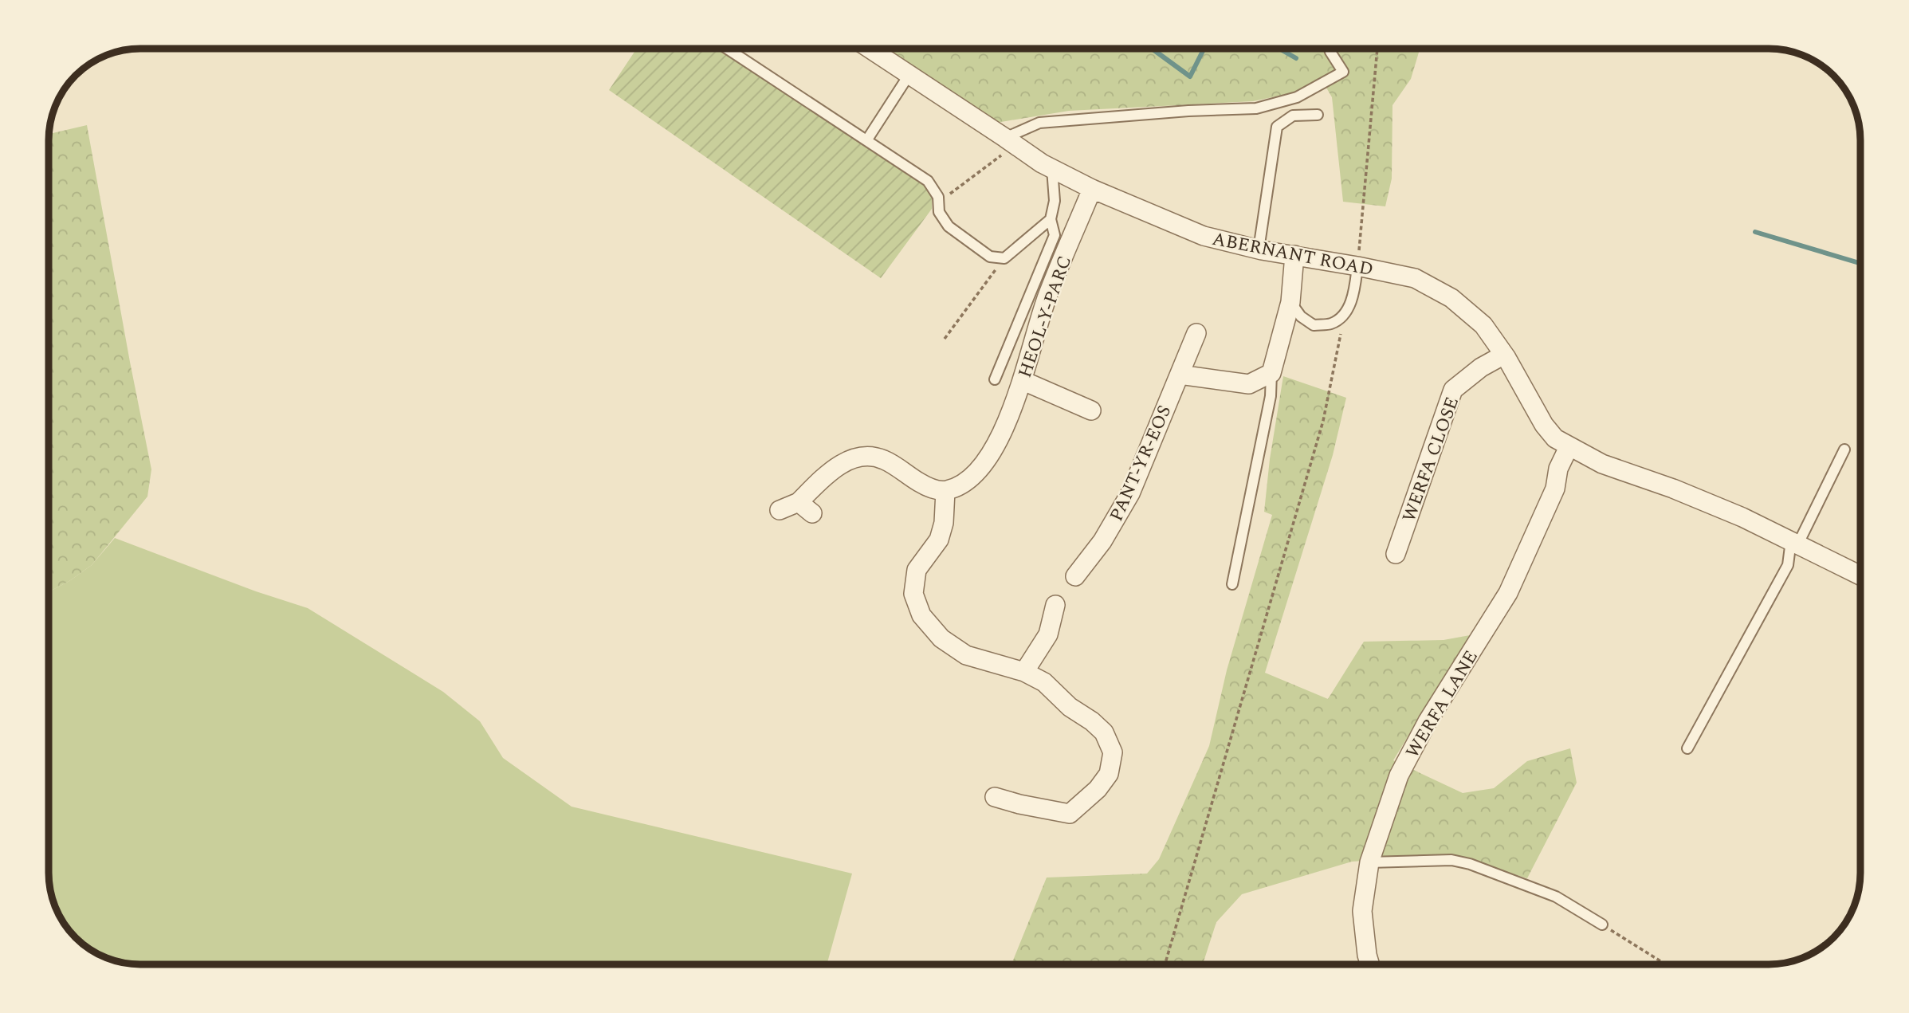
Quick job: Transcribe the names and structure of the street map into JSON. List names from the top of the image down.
{
  "streets": {
    "street": [
      "ABERNANT ROAD",
      "HEOL-Y-PARC",
      "WERFA CLOSE",
      "PANT-YR-EOS",
      "WERFA LANE"
    ]
  },
  "crossings": [
    ["ABERNANT ROAD", "HEOL-Y-PARC"],
    ["ABERNANT ROAD", "WERFA CLOSE"],
    ["ABERNANT ROAD", "WERFA LANE"]
  ]
}
